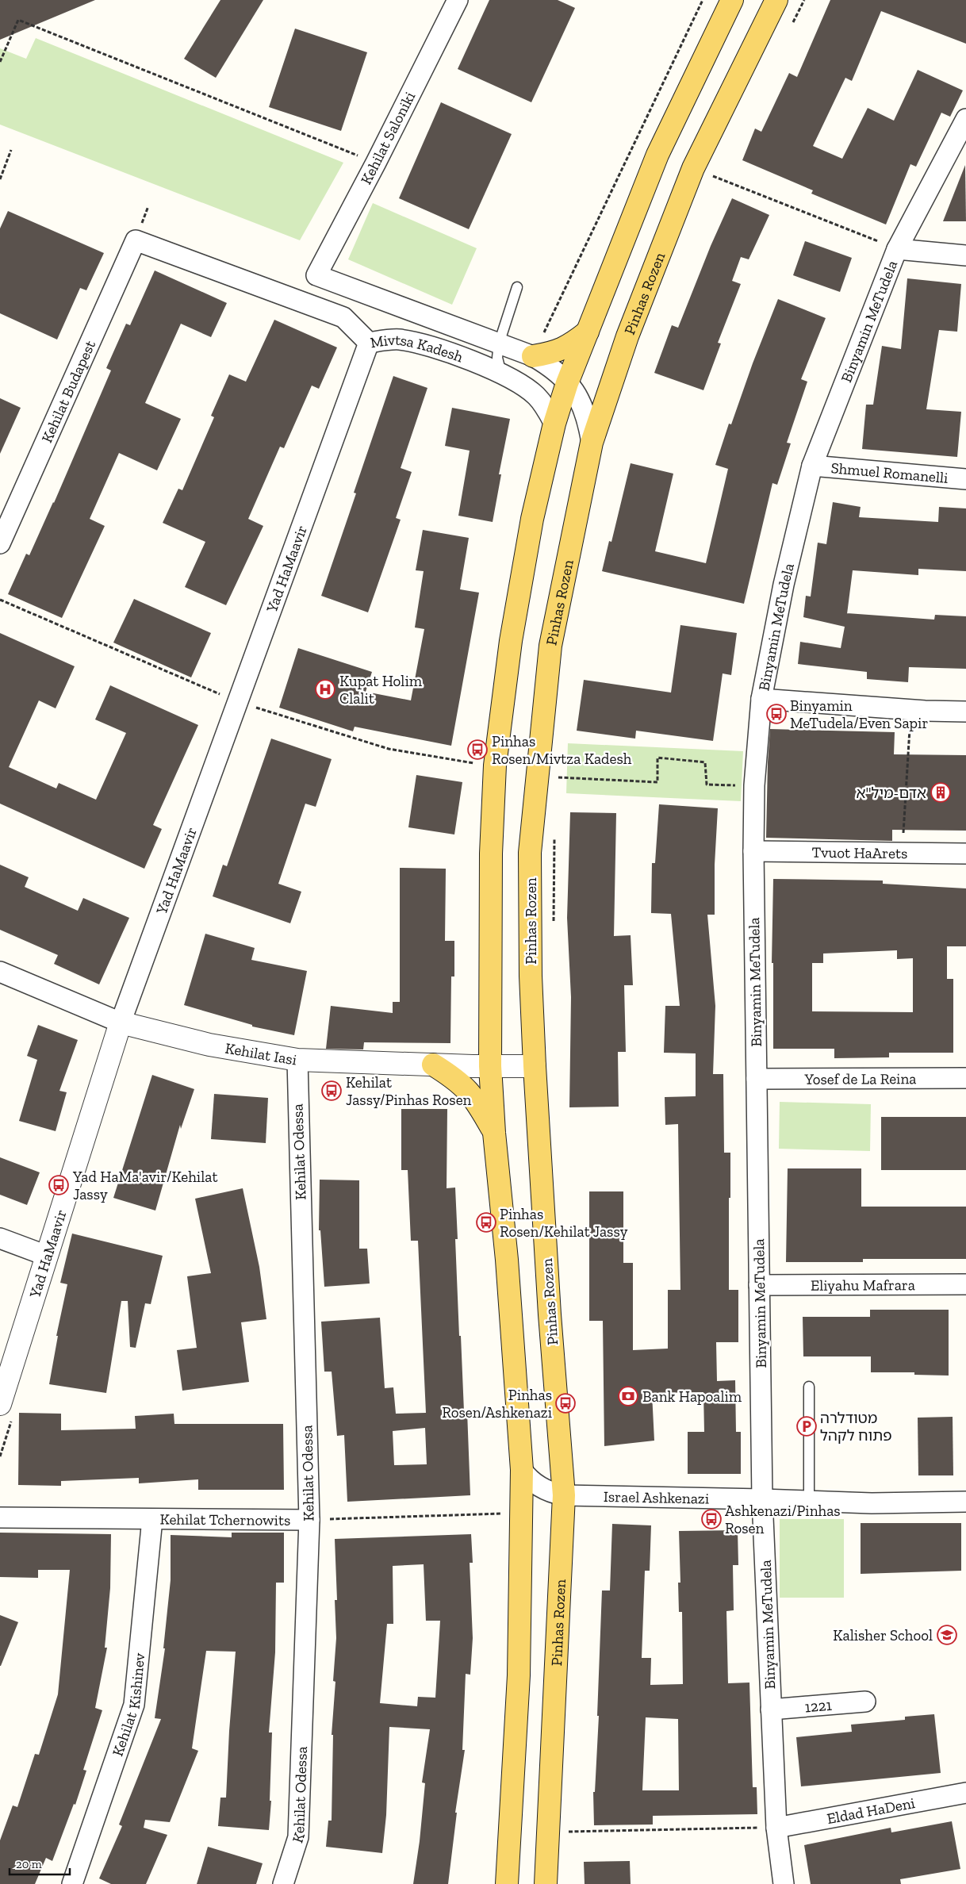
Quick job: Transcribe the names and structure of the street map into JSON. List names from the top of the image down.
{
  "streets": {
    "main road": ["Pinhas Rozen"],
    "street": [
      "Kehilat Saloniki",
      "Binyamin MeTudela",
      "Mivtsa Kadesh",
      "Kehilat Budapest",
      "Shmuel Romanelli",
      "Yad HaMaavir",
      "Tvuot HaArets",
      "Kehilat Iasi",
      "Yosef de La Reina",
      "Kehilat Odessa",
      "Eliyahu Mafrara",
      "Israel Ashkenazi",
      "Kehilat Tchernowits",
      "Kehilat Kishinev",
      "1221",
      "Eldad HaDeni"
    ]
  },
  "crossings": [
    ["Kehilat Saloniki", "Mivtsa Kadesh"],
    ["Pinhas Rozen", "Mivtsa Kadesh"],
    ["Pinhas Rozen", "Kehilat Iasi"],
    ["Pinhas Rozen", "Israel Ashkenazi"],
    ["Binyamin MeTudela", "Shmuel Romanelli"],
    ["Binyamin MeTudela", "Tvuot HaArets"],
    ["Binyamin MeTudela", "Yosef de La Reina"],
    ["Binyamin MeTudela", "Eliyahu Mafrara"],
    ["Binyamin MeTudela", "Israel Ashkenazi"],
    ["Binyamin MeTudela", "1221"],
    ["Binyamin MeTudela", "Eldad HaDeni"],
    ["Mivtsa Kadesh", "Kehilat Budapest"],
    ["Mivtsa Kadesh", "Yad HaMaavir"],
    ["Yad HaMaavir", "Kehilat Iasi"],
    ["Kehilat Iasi", "Kehilat Odessa"],
    ["Kehilat Odessa", "Kehilat Tchernowits"],
    ["Kehilat Tchernowits", "Kehilat Kishinev"]
  ],
  "places": {
    "hospital": ["Kupat Holim Clalit"],
    "bus stop": [
      "Binyamin MeTudela/Even Sapir",
      "Pinhas Rosen/Mivtza Kadesh",
      "Kehilat Jassy/Pinhas Rosen",
      "Yad HaMa'avir/Kehilat Jassy",
      "Pinhas Rosen/Kehilat Jassy",
      "Pinhas Rosen/Ashkenazi",
      "Ashkenazi/Pinhas Rosen"
    ],
    "building": ["אדם-מיל\"א"],
    "bank": ["Bank Hapoalim"],
    "parking": ["מטודלרה פתוח לקהל"],
    "school or university": ["Kalisher School"]
  },
  "scale_bar": "20 m"
}
